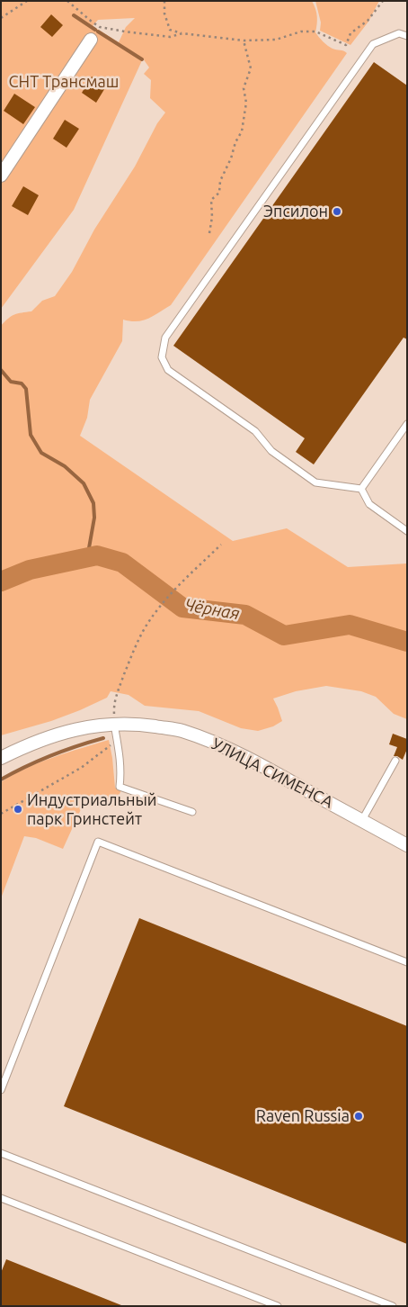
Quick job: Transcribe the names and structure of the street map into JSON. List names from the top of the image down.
{
  "streets": {
    "street": ["УЛИЦА СИМЕНСА"]
  },
  "water": ["Чёрная"],
  "parks": ["СНТ Трансмаш"],
  "places": ["Эпсилон", "Индустриальный парк Гринстейт", "Raven Russia"]
}
